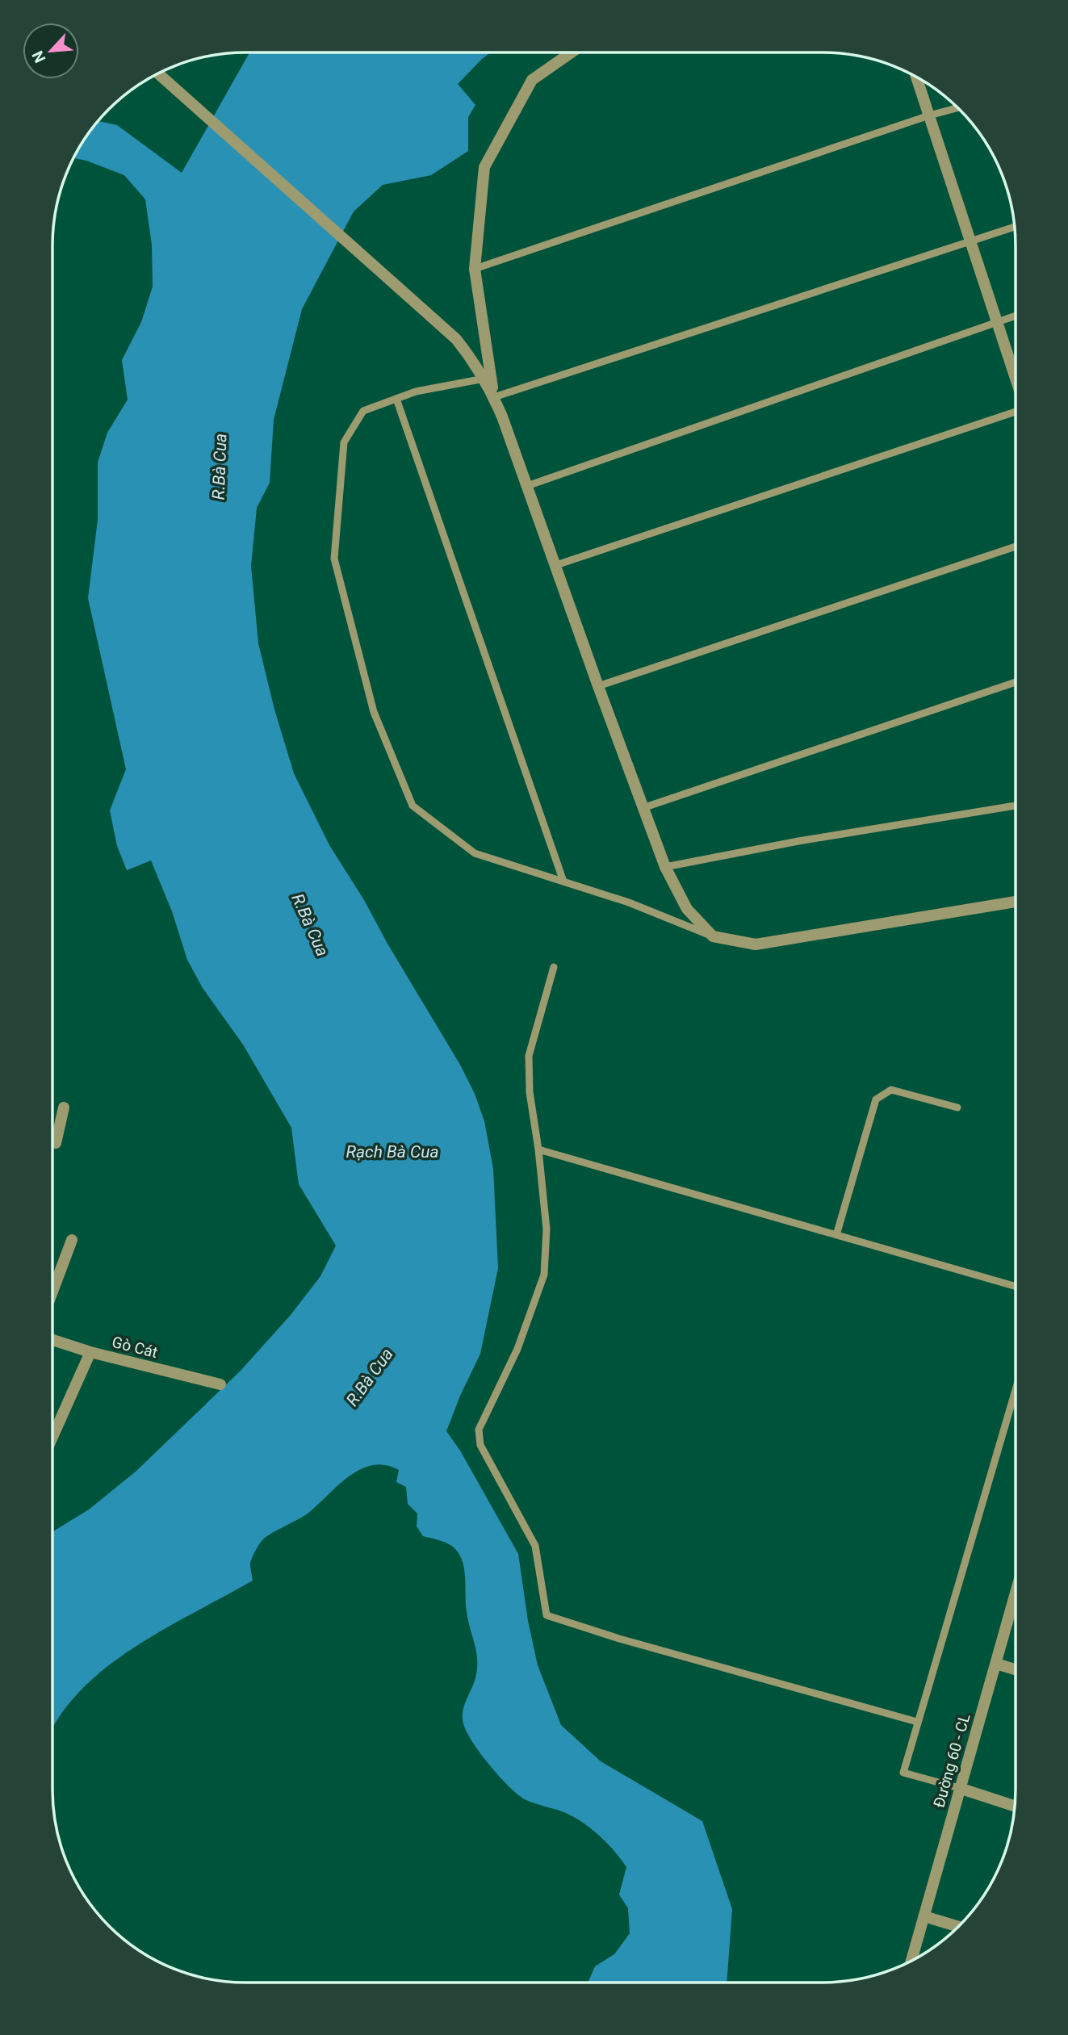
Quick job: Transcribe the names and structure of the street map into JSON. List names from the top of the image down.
{
  "streets": {
    "street": ["Gò Cát", "Đường 60 - CL"]
  },
  "water": ["R.Bà Cua", "Rạch Bà Cua"],
  "north": "bottom left"
}
